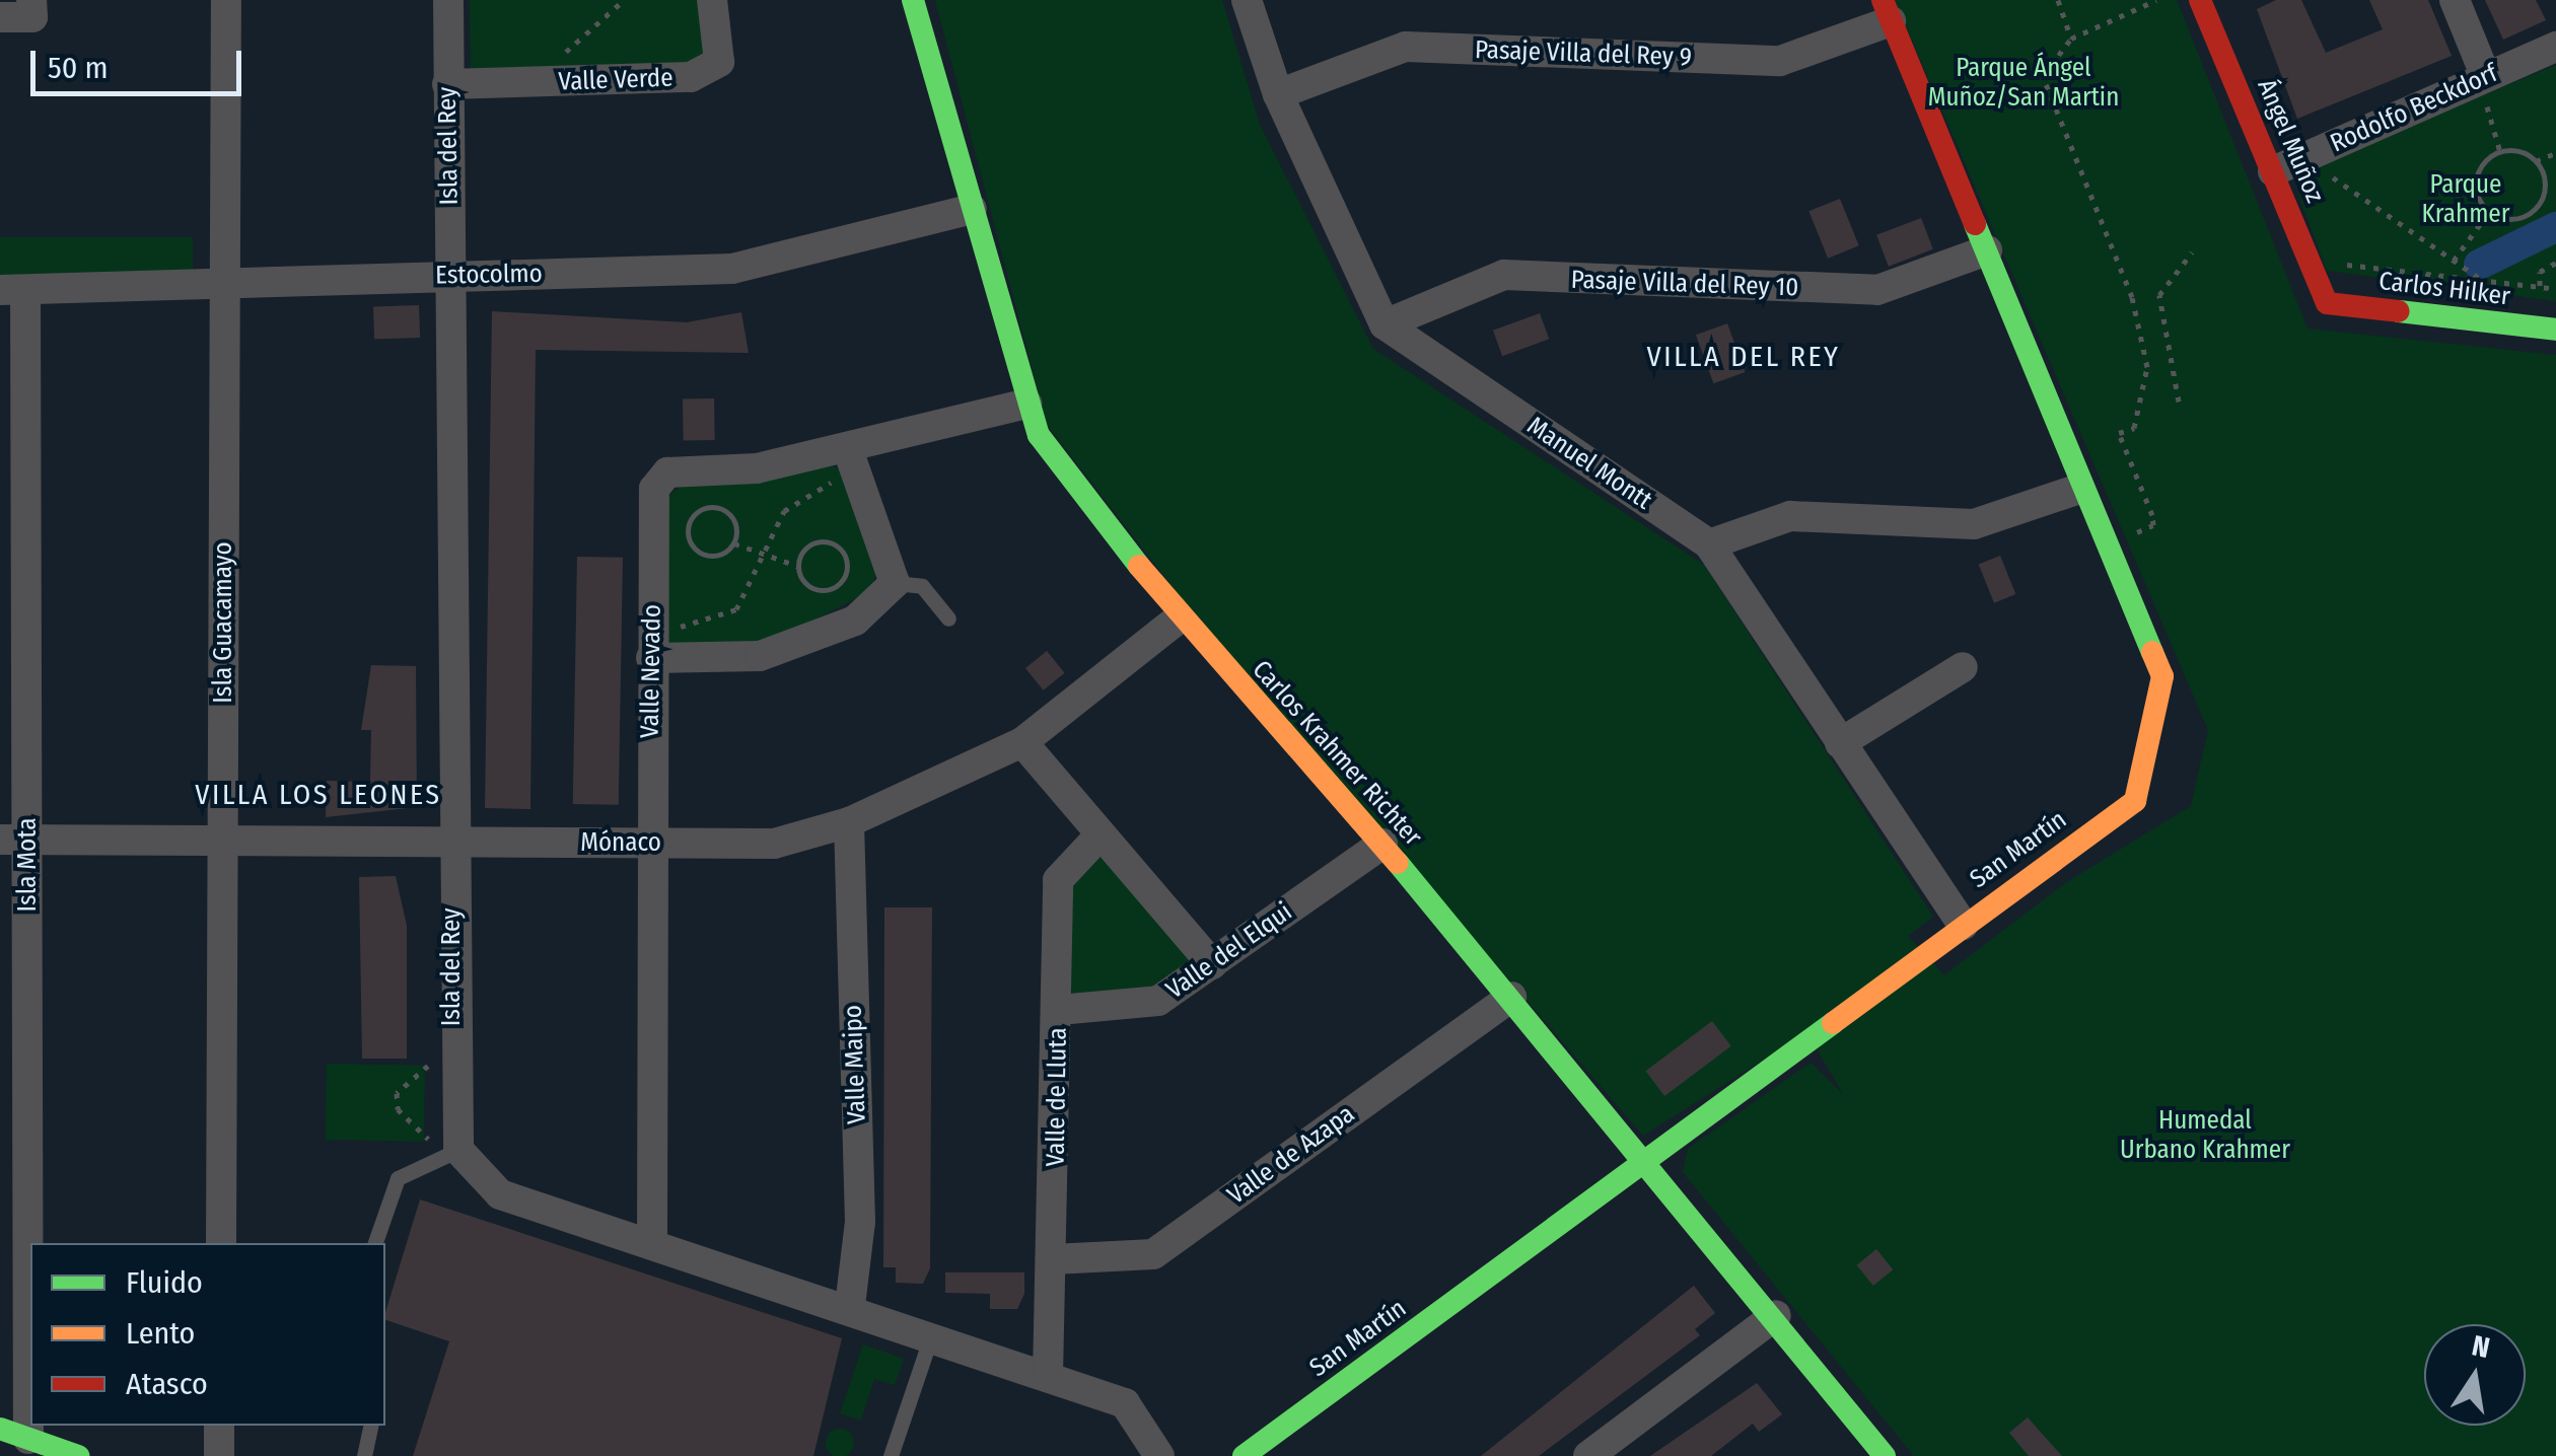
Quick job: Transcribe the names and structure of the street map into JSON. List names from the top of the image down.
{
  "streets": {
    "street": [
      "Pasaje Villa del Rey 9",
      "Valle Verde",
      "Rodolfo Beckdorf",
      "Ángel Muñoz",
      "Isla del Rey",
      "Estocolmo",
      "Pasaje Villa del Rey 10",
      "Carlos Hilker",
      "Manuel Montt",
      "Isla Guacamayo",
      "Valle Nevado",
      "Carlos Krahmer Richter",
      "Mónaco",
      "San Martín",
      "Isla Mota",
      "Valle del Elqui",
      "Valle Maipo",
      "Valle de Lluta",
      "Valle de Azapa"
    ]
  },
  "crossings": [
    ["Pasaje Villa del Rey 9", "San Martín"],
    ["Valle Verde", "Isla del Rey"],
    ["Rodolfo Beckdorf", "Ángel Muñoz"],
    ["Ángel Muñoz", "Carlos Hilker"],
    ["Isla del Rey", "Estocolmo"],
    ["Isla del Rey", "Mónaco"],
    ["Estocolmo", "Isla Guacamayo"],
    ["Estocolmo", "Carlos Krahmer Richter"],
    ["Estocolmo", "Isla Mota"],
    ["Pasaje Villa del Rey 10", "Manuel Montt"],
    ["Pasaje Villa del Rey 10", "San Martín"],
    ["Manuel Montt", "San Martín"],
    ["Isla Guacamayo", "Mónaco"],
    ["Valle Nevado", "Carlos Krahmer Richter"],
    ["Valle Nevado", "Mónaco"],
    ["Carlos Krahmer Richter", "Mónaco"],
    ["Carlos Krahmer Richter", "San Martín"],
    ["Carlos Krahmer Richter", "Valle del Elqui"],
    ["Carlos Krahmer Richter", "Valle de Azapa"],
    ["Mónaco", "Isla Mota"],
    ["Mónaco", "Valle Maipo"],
    ["Valle del Elqui", "Valle de Lluta"],
    ["Valle de Lluta", "Valle de Azapa"]
  ],
  "districts": ["VILLA DEL REY", "VILLA LOS LEONES"],
  "parks": ["Parque Ángel Muñoz/San Martin", "Parque Krahmer", "Humedal Urbano Krahmer"],
  "legend": ["Fluido", "Lento", "Atasco"],
  "scale_bar": "50 m",
  "north": "top"
}
